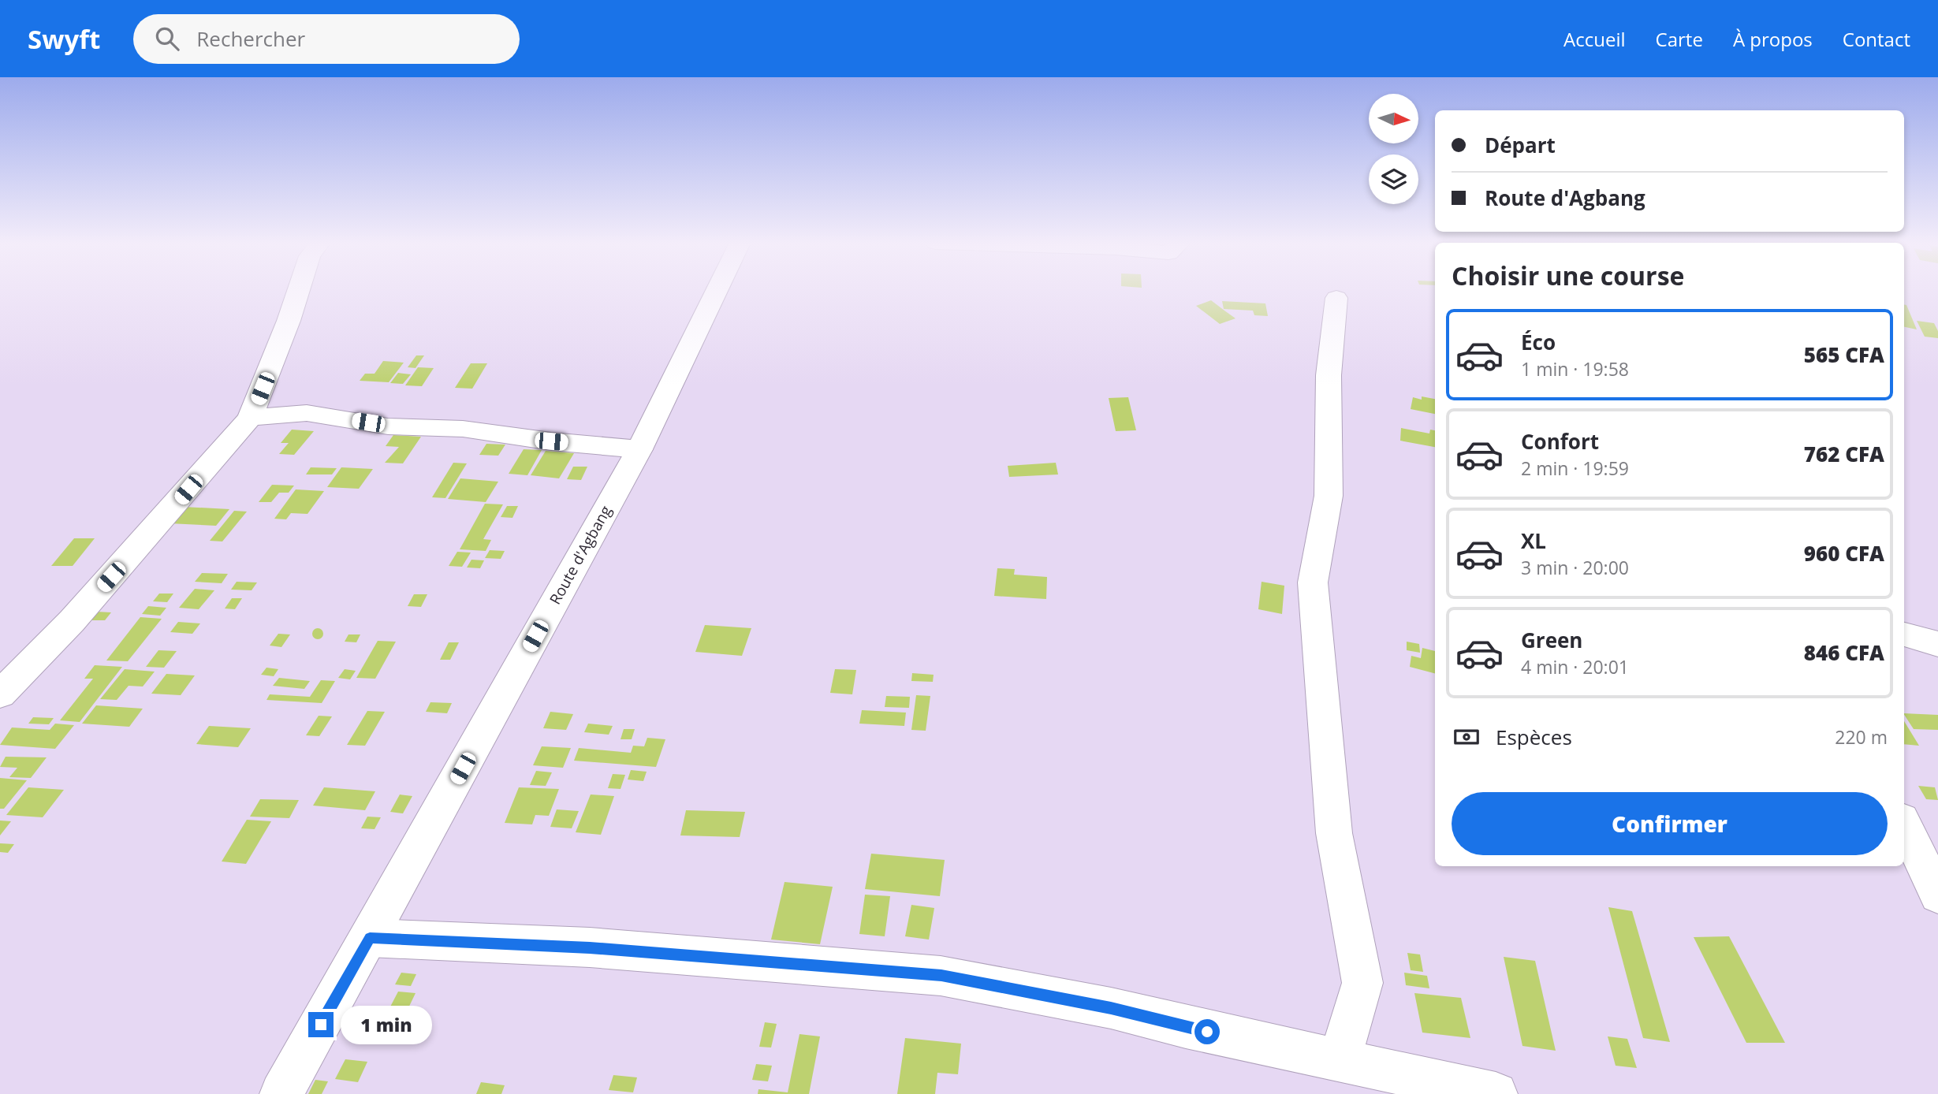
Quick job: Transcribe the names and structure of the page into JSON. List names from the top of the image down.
{
  "streets": {
    "street": ["Route d'Agbang"]
  },
  "north": "right",
  "page": {
    "header": "Swyft",
    "search": "Rechercher",
    "nav": [
      "Accueil",
      "Carte",
      "À propos",
      "Contact"
    ],
    "banner": ["Départ", "Route d'Agbang"],
    "heading": "Choisir une course",
    "list": [
      {
        "name": "Éco",
        "note": "1 min · 19:58",
        "value": "565 CFA"
      },
      {
        "name": "Confort",
        "note": "2 min · 19:59",
        "value": "762 CFA"
      },
      {
        "name": "XL",
        "note": "3 min · 20:00",
        "value": "960 CFA"
      },
      {
        "name": "Green",
        "note": "4 min · 20:01",
        "value": "846 CFA"
      }
    ],
    "pay": ["Espèces", "220 m"],
    "buttons": "Confirmer",
    "bubble": "1 min"
  }
}
